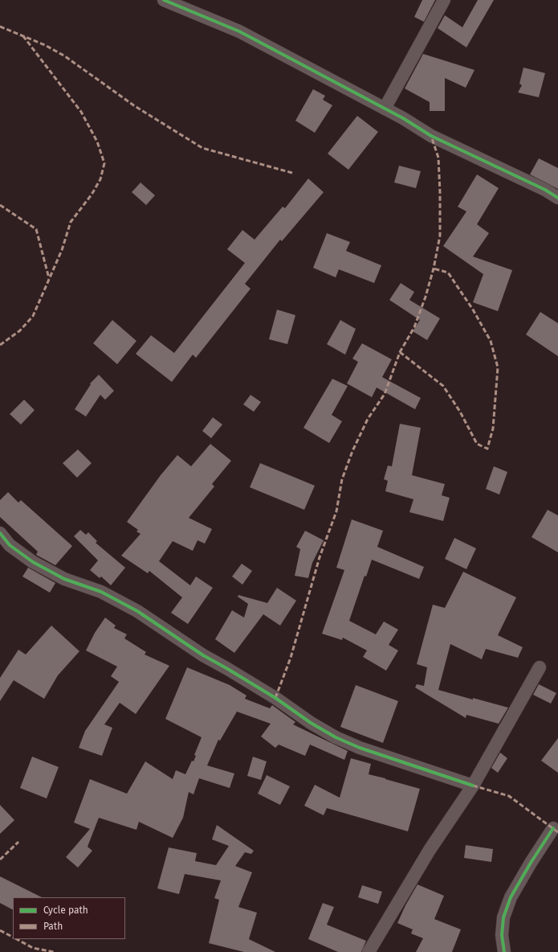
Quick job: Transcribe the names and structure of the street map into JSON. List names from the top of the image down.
{
  "legend": ["Cycle path", "Path"]
}
